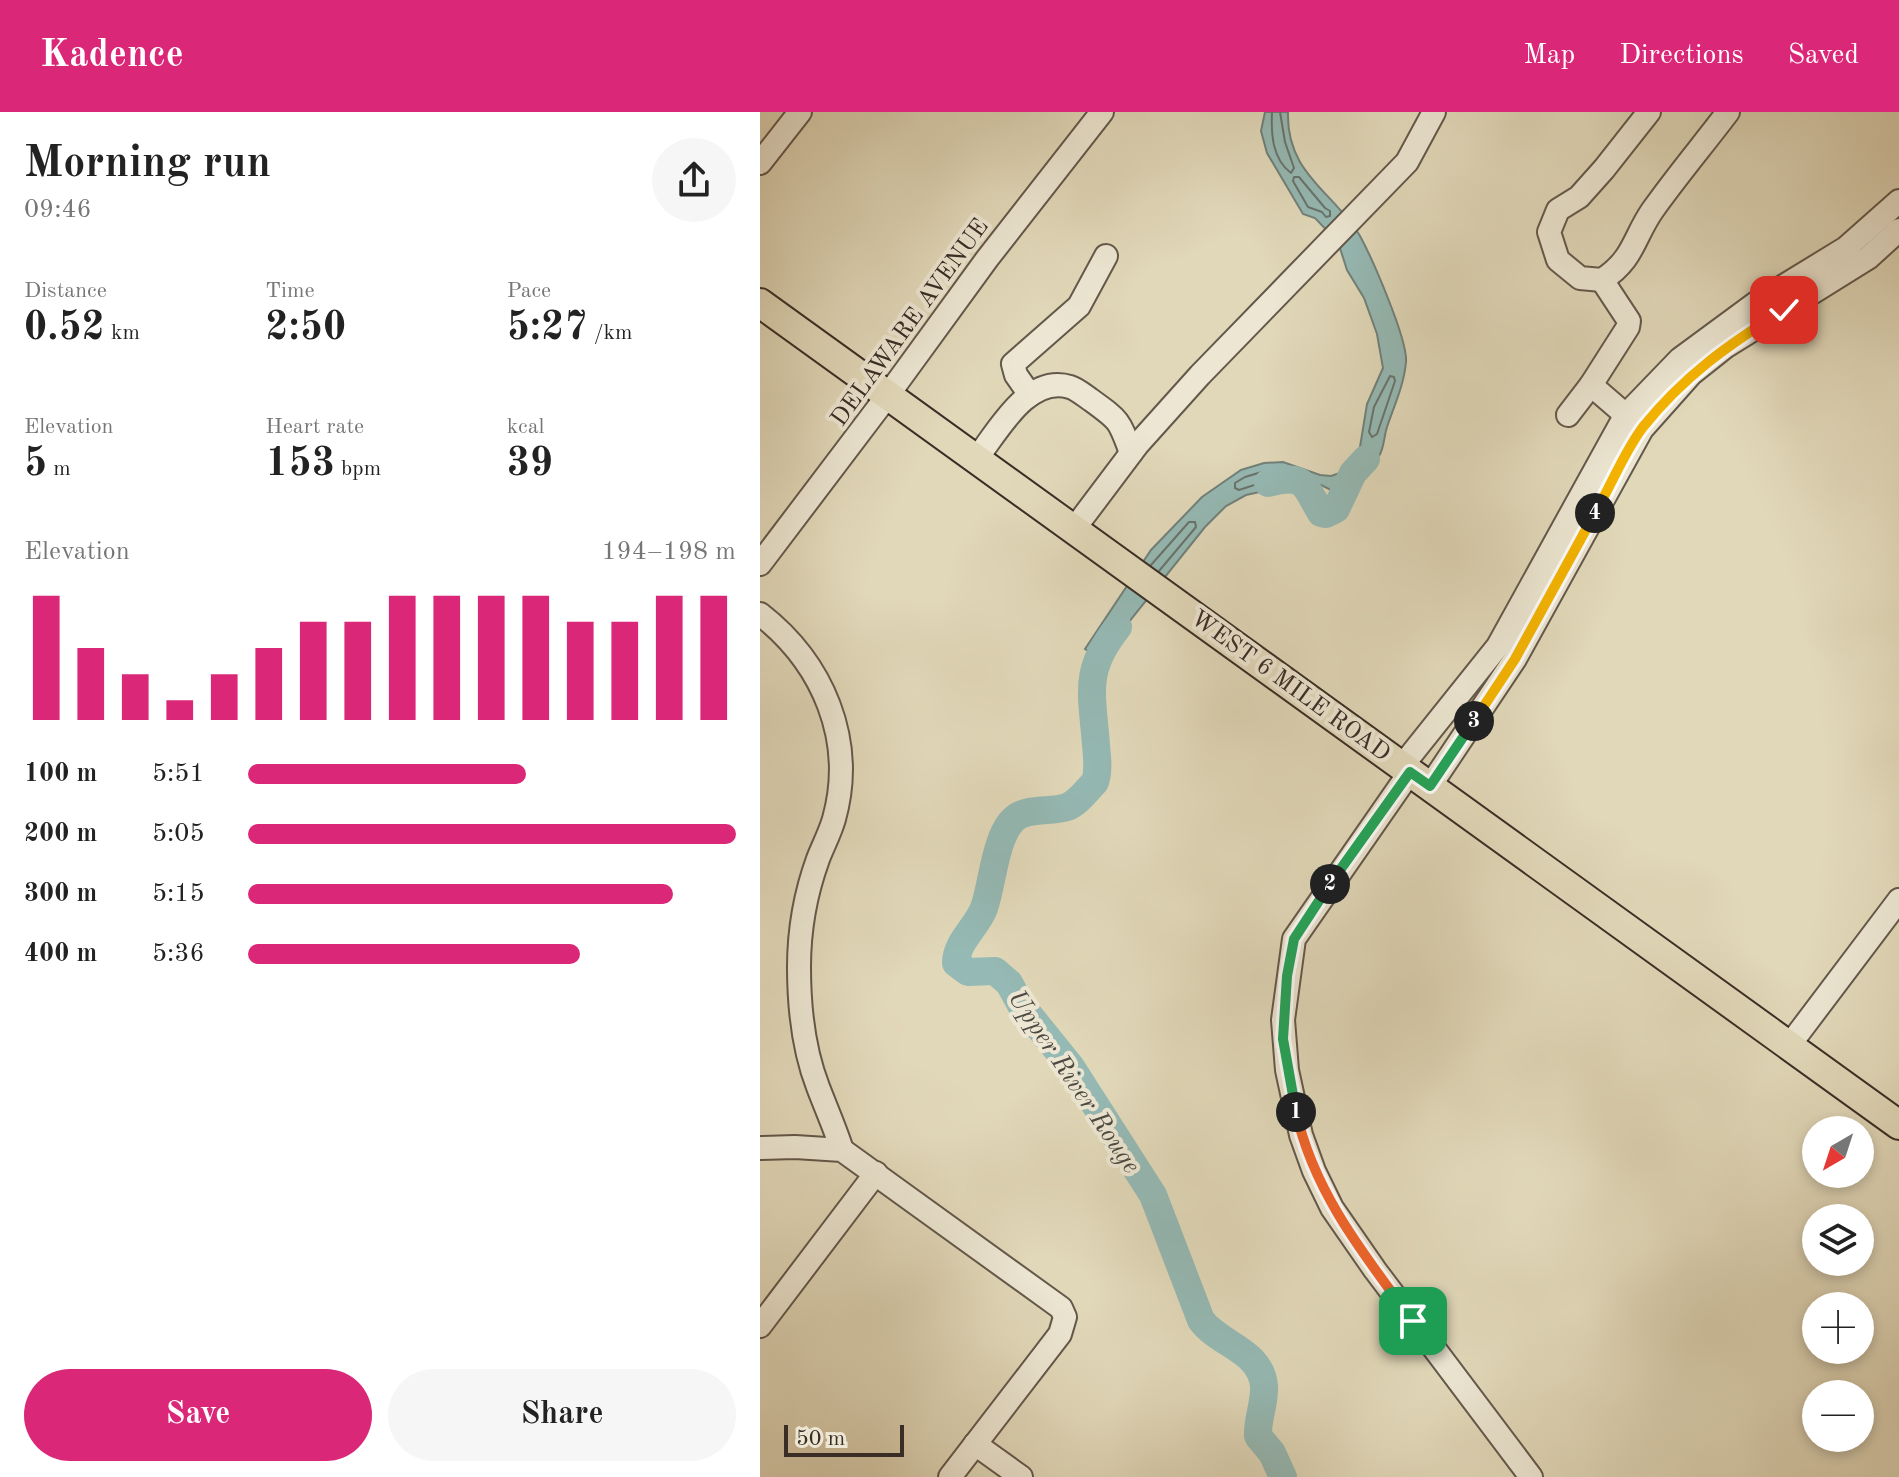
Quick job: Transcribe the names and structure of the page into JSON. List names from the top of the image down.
{
  "streets": {
    "main road": ["WEST 6 MILE ROAD"],
    "street": ["DELAWARE AVENUE"]
  },
  "crossings": [
    ["DELAWARE AVENUE", "WEST 6 MILE ROAD"]
  ],
  "water": ["Upper River Rouge"],
  "scale_bar": "50 m",
  "north": "bottom left",
  "page": {
    "header": "Kadence",
    "nav": ["Map", "Directions", "Saved"],
    "heading": ["Morning run", "09:46"],
    "stats": [
      ["Distance", "0.52 km"],
      ["Time", "2:50"],
      ["Pace", "5:27 /km"],
      ["Elevation", "5 m"],
      ["Heart rate", "153 bpm"],
      ["kcal", "39"]
    ],
    "pins": [
      "4",
      "3",
      "2",
      "1"
    ],
    "chart": ["Elevation", "194–198 m"],
    "list": [
      {
        "name": "100 m",
        "note": "5:51"
      },
      {
        "name": "200 m",
        "note": "5:05"
      },
      {
        "name": "300 m",
        "note": "5:15"
      },
      {
        "name": "400 m",
        "note": "5:36"
      }
    ],
    "map_buttons": ["+", "−"],
    "buttons": ["Save", "Share"],
    "scale": "50 m"
  }
}
